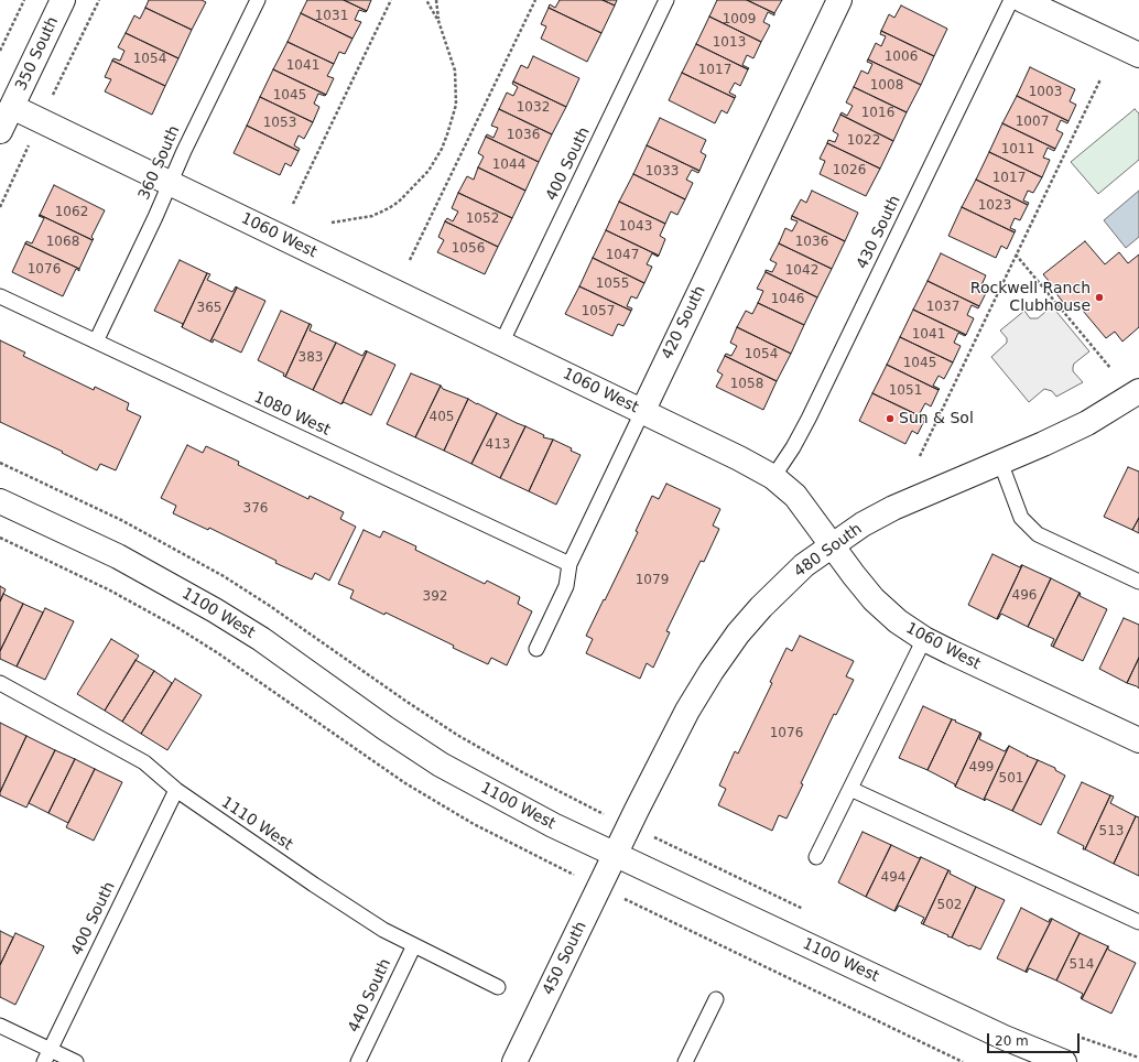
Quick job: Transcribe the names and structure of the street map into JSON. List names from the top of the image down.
{
  "streets": {
    "street": [
      "350 South",
      "1060 West",
      "420 South",
      "480 South",
      "1100 West",
      "450 South"
    ],
    "lane": [
      "360 South",
      "400 South",
      "430 South",
      "1080 West",
      "1110 West",
      "440 South"
    ]
  },
  "crossings": [
    ["350 South", "1060 West"],
    ["360 South", "1060 West"],
    ["360 South", "1080 West"],
    ["400 South", "1060 West"],
    ["400 South", "1110 West"],
    ["430 South", "1060 West"],
    ["1060 West", "420 South"],
    ["1060 West", "480 South"],
    ["420 South", "1080 West"],
    ["480 South", "1100 West"],
    ["480 South", "450 South"],
    ["1100 West", "450 South"],
    ["1110 West", "440 South"]
  ],
  "places": ["Rockwell Ranch Clubhouse", "Sun & Sol"],
  "house_numbers": [
    "1031",
    "1009",
    "1013",
    "1006",
    "1054",
    "1041",
    "1017",
    "1008",
    "1003",
    "1045",
    "1032",
    "1016",
    "1007",
    "1053",
    "1036",
    "1022",
    "1011",
    "1044",
    "1026",
    "1033",
    "1017",
    "1023",
    "1062",
    "1052",
    "1043",
    "1068",
    "1036",
    "1056",
    "1047",
    "1076",
    "1042",
    "1055",
    "1046",
    "1037",
    "365",
    "1057",
    "1041",
    "1054",
    "383",
    "1045",
    "1058",
    "1051",
    "405",
    "413",
    "376",
    "1079",
    "496",
    "392",
    "1076",
    "499",
    "501",
    "513",
    "494",
    "502",
    "514"
  ],
  "scale_bar": "20 m"
}
